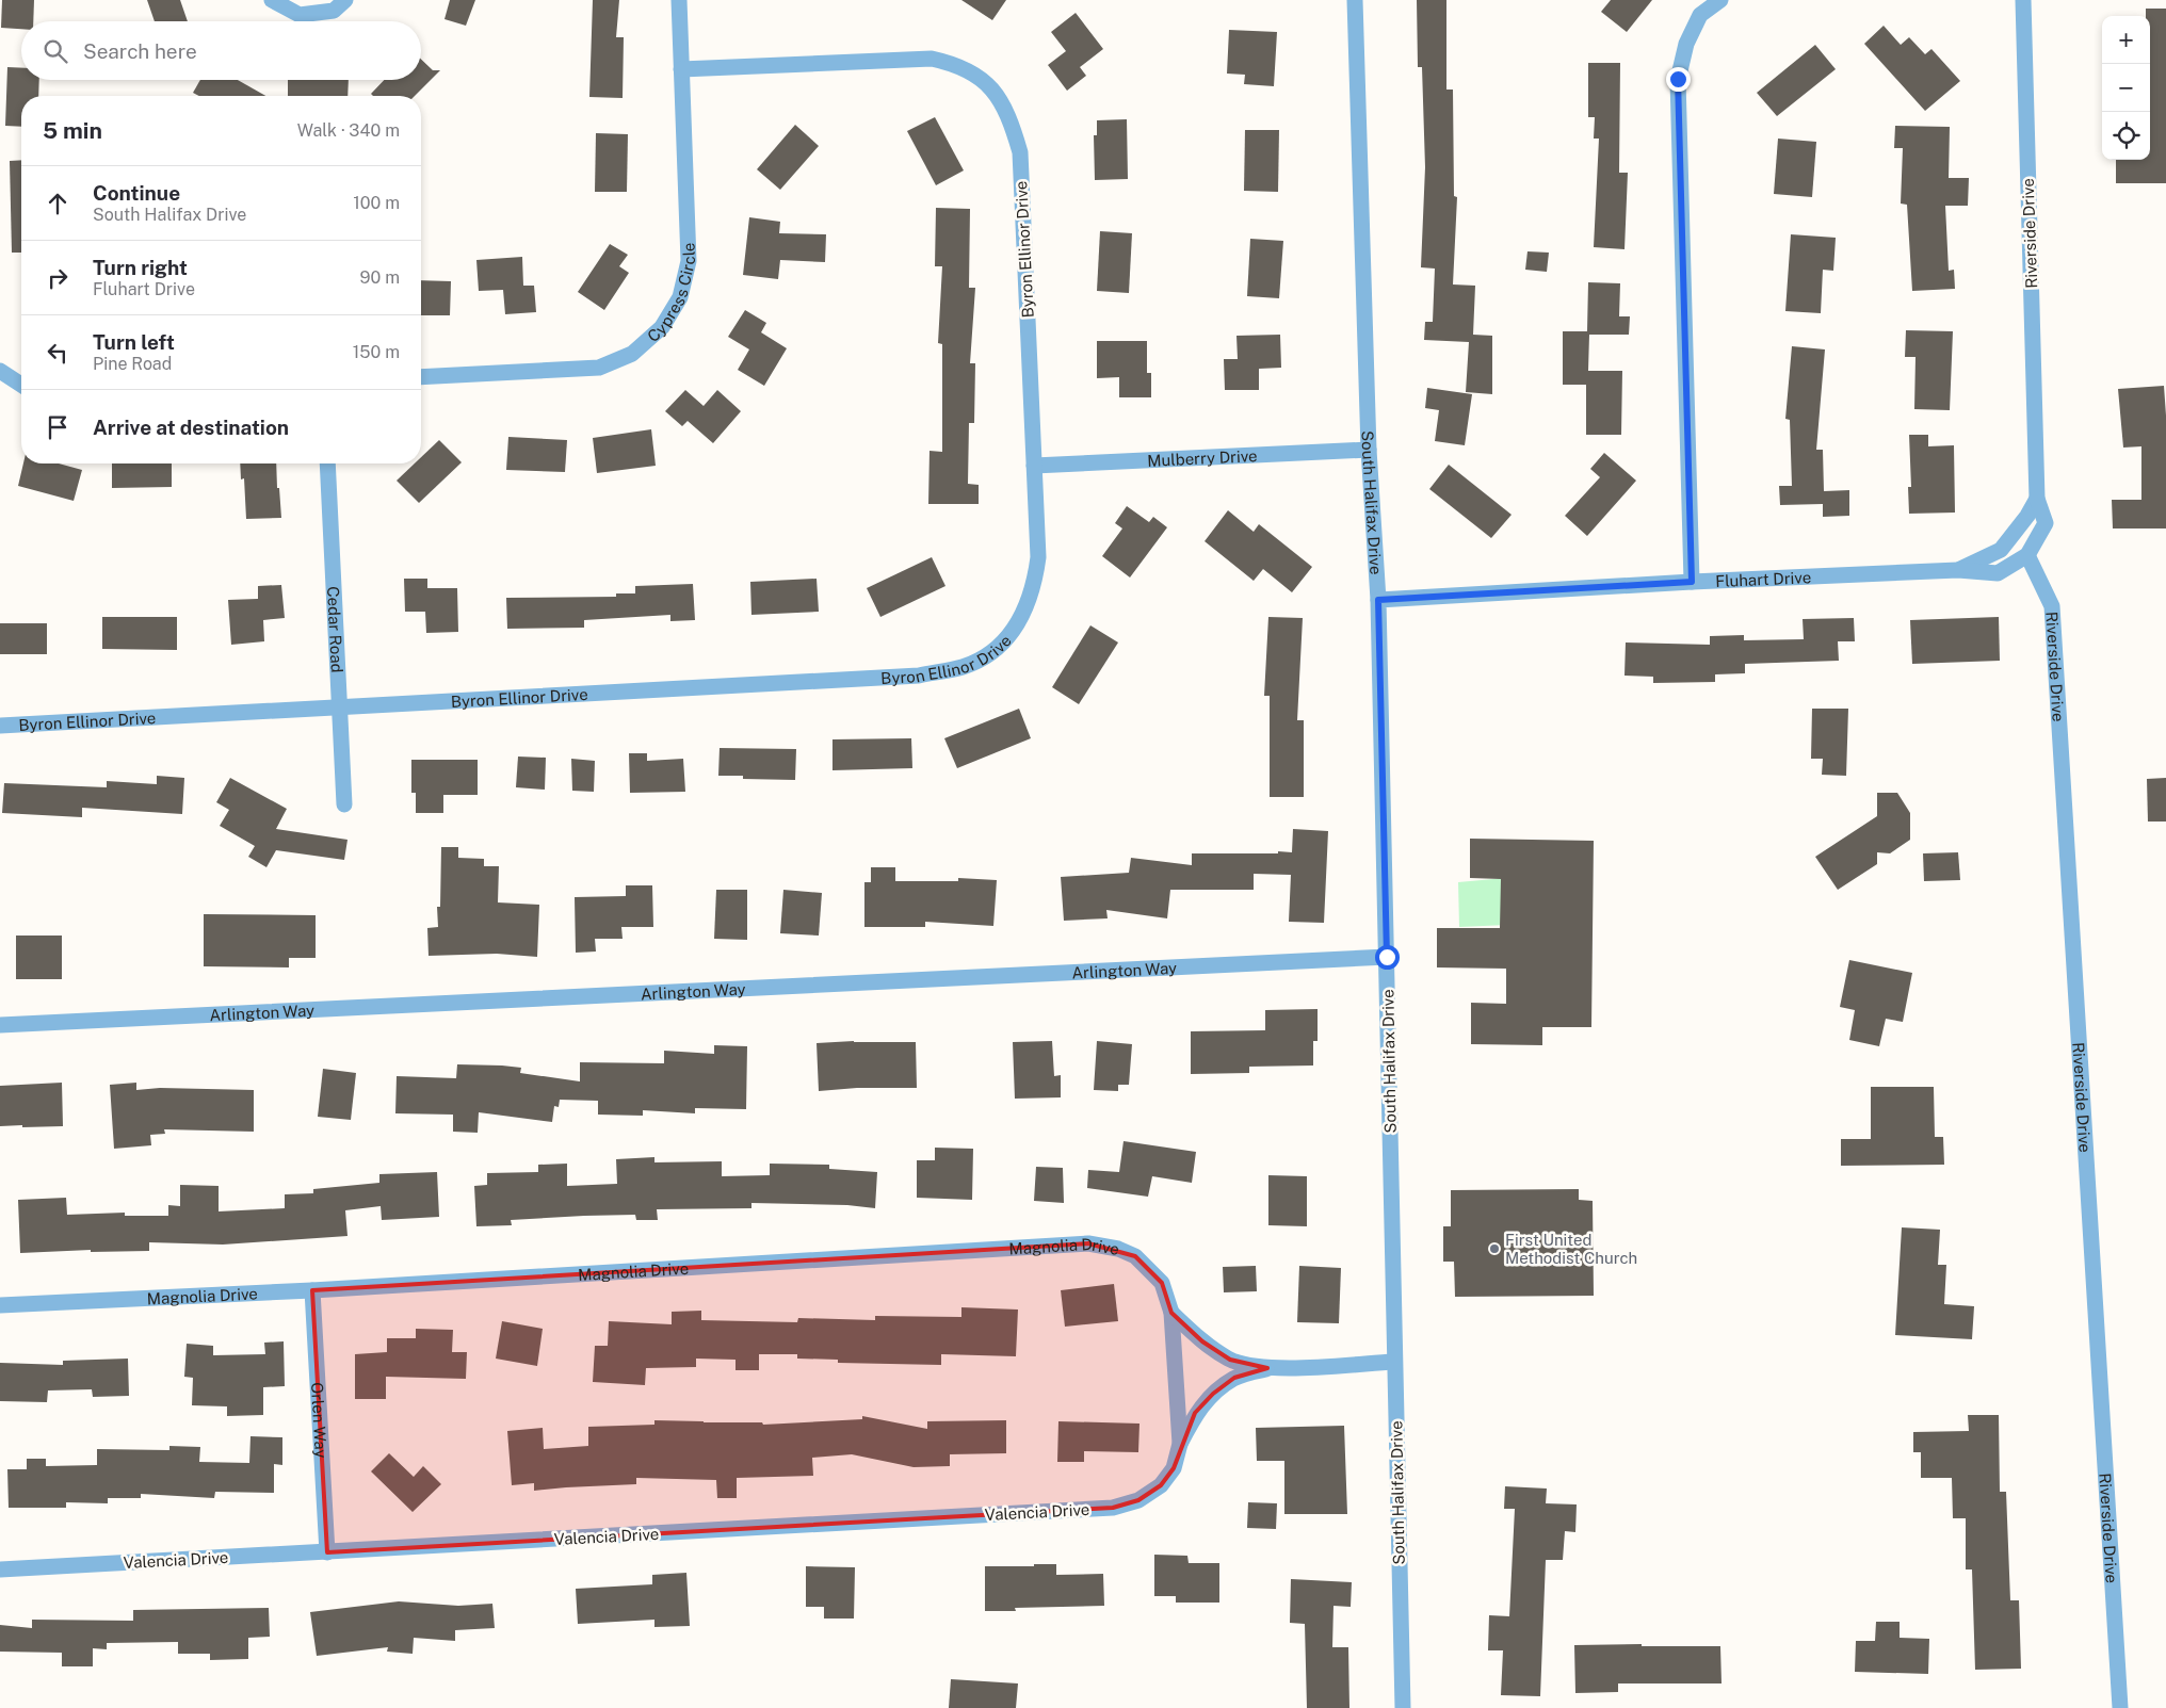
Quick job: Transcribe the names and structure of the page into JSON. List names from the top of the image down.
{
  "streets": {
    "street": [
      "Riverside Drive",
      "Byron Ellinor Drive",
      "Cypress Circle",
      "Mulberry Drive",
      "South Halifax Drive",
      "Fluhart Drive",
      "Cedar Road",
      "Arlington Way",
      "Magnolia Drive",
      "Orlen Way",
      "Valencia Drive"
    ]
  },
  "crossings": [
    ["Riverside Drive", "Fluhart Drive"],
    ["Byron Ellinor Drive", "Cypress Circle"],
    ["Byron Ellinor Drive", "Mulberry Drive"],
    ["Byron Ellinor Drive", "Cedar Road"],
    ["Mulberry Drive", "South Halifax Drive"],
    ["South Halifax Drive", "Fluhart Drive"],
    ["South Halifax Drive", "Arlington Way"],
    ["South Halifax Drive", "Valencia Drive"],
    ["Magnolia Drive", "Orlen Way"],
    ["Magnolia Drive", "Valencia Drive"],
    ["Orlen Way", "Valencia Drive"]
  ],
  "places": ["First United Methodist Church"],
  "page": {
    "map_buttons": ["+", "−"],
    "search": "Search here",
    "heading": ["5 min", "Walk · 340 m"],
    "list": [
      ["Continue", "South Halifax Drive", "100 m"],
      ["Turn right", "Fluhart Drive", "90 m"],
      ["Turn left", "Pine Road", "150 m"],
      "Arrive at destination"
    ]
  }
}
